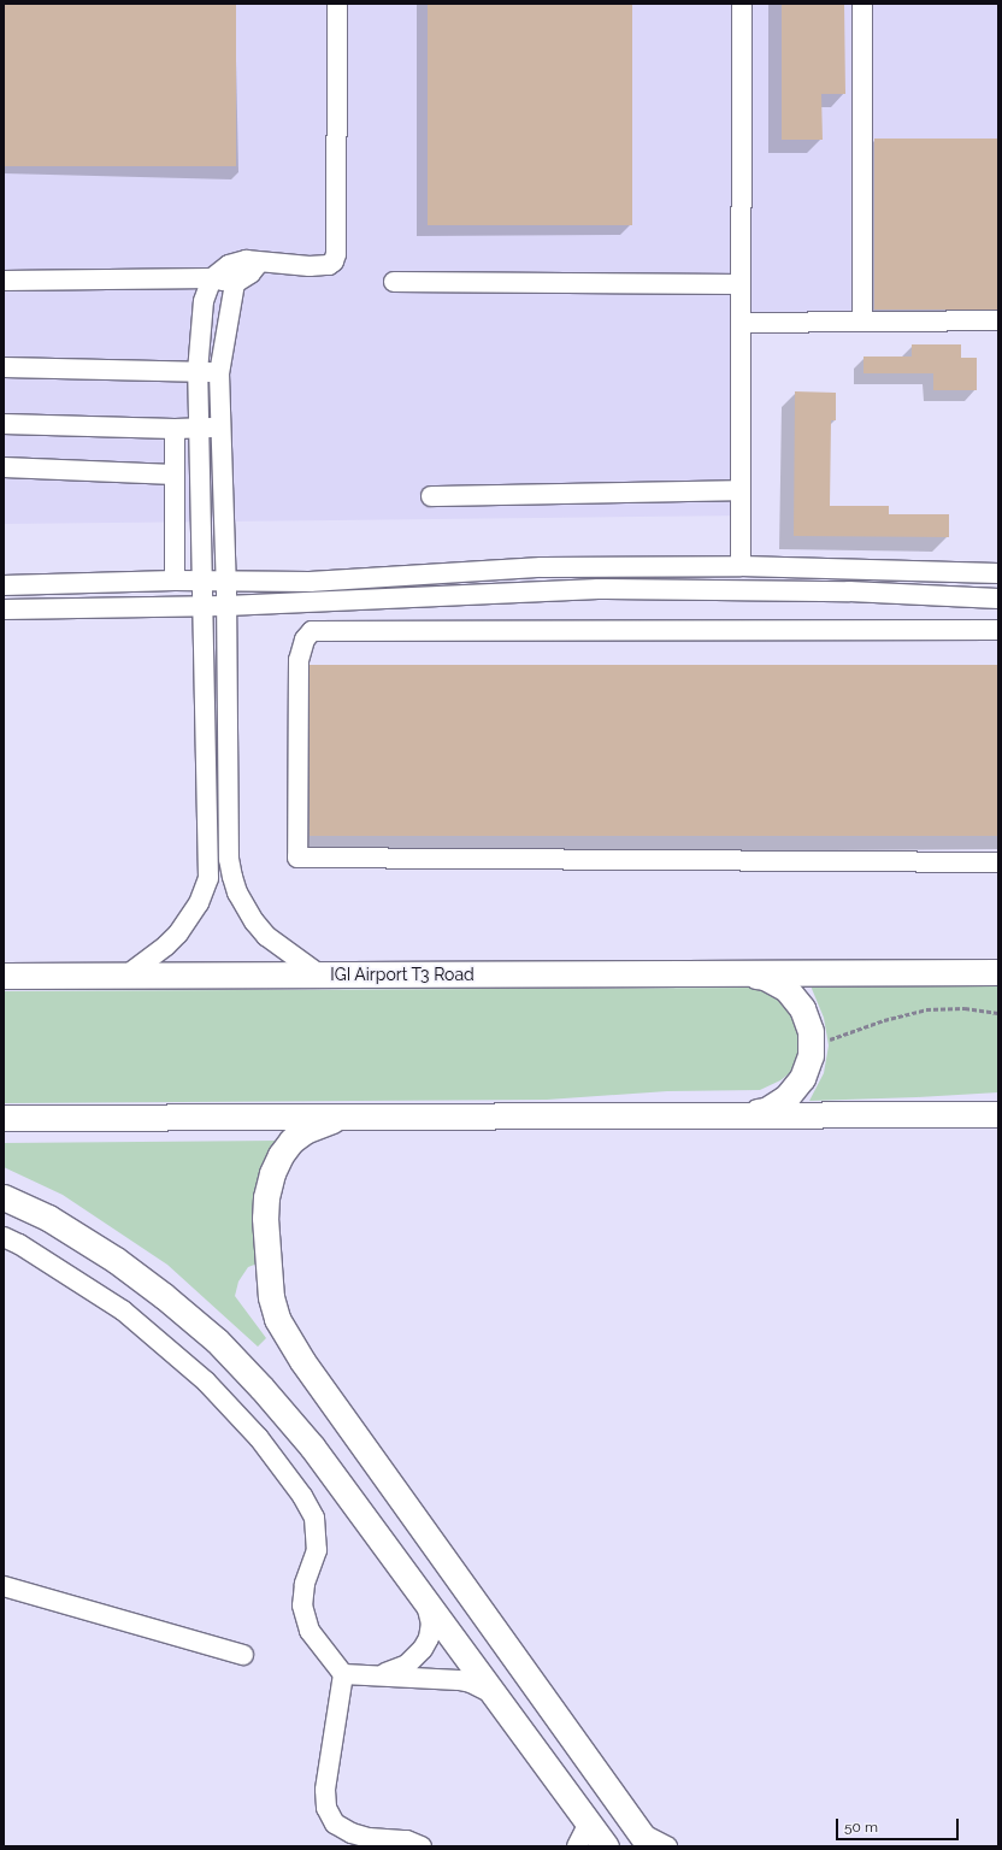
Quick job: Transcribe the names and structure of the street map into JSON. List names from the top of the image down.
{
  "streets": {
    "main road": ["IGI Airport T3 Road"]
  },
  "scale_bar": "50 m"
}
